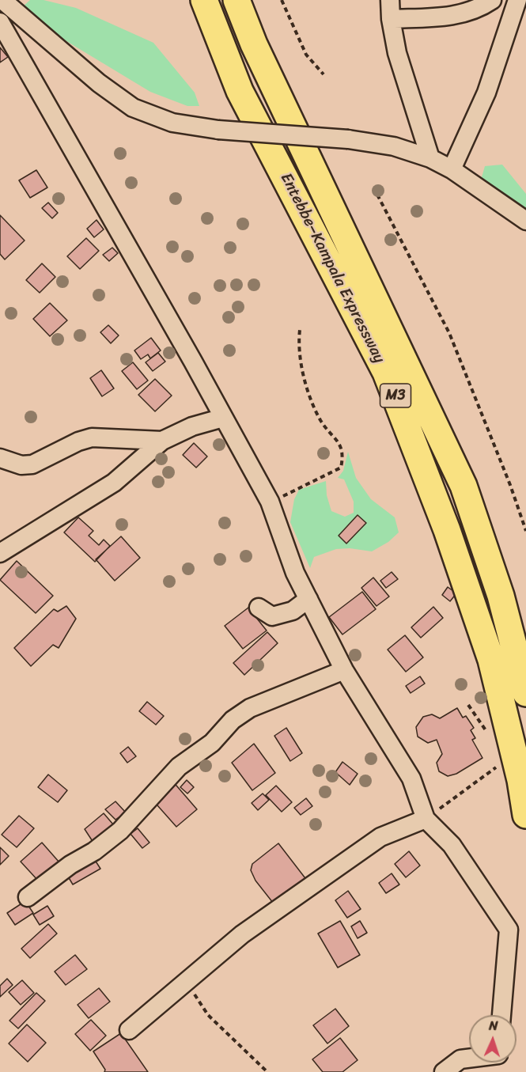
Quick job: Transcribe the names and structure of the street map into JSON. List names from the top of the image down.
{
  "streets": {
    "highway": ["Entebbe–Kampala Expressway", "M3"]
  },
  "north": "top"
}
